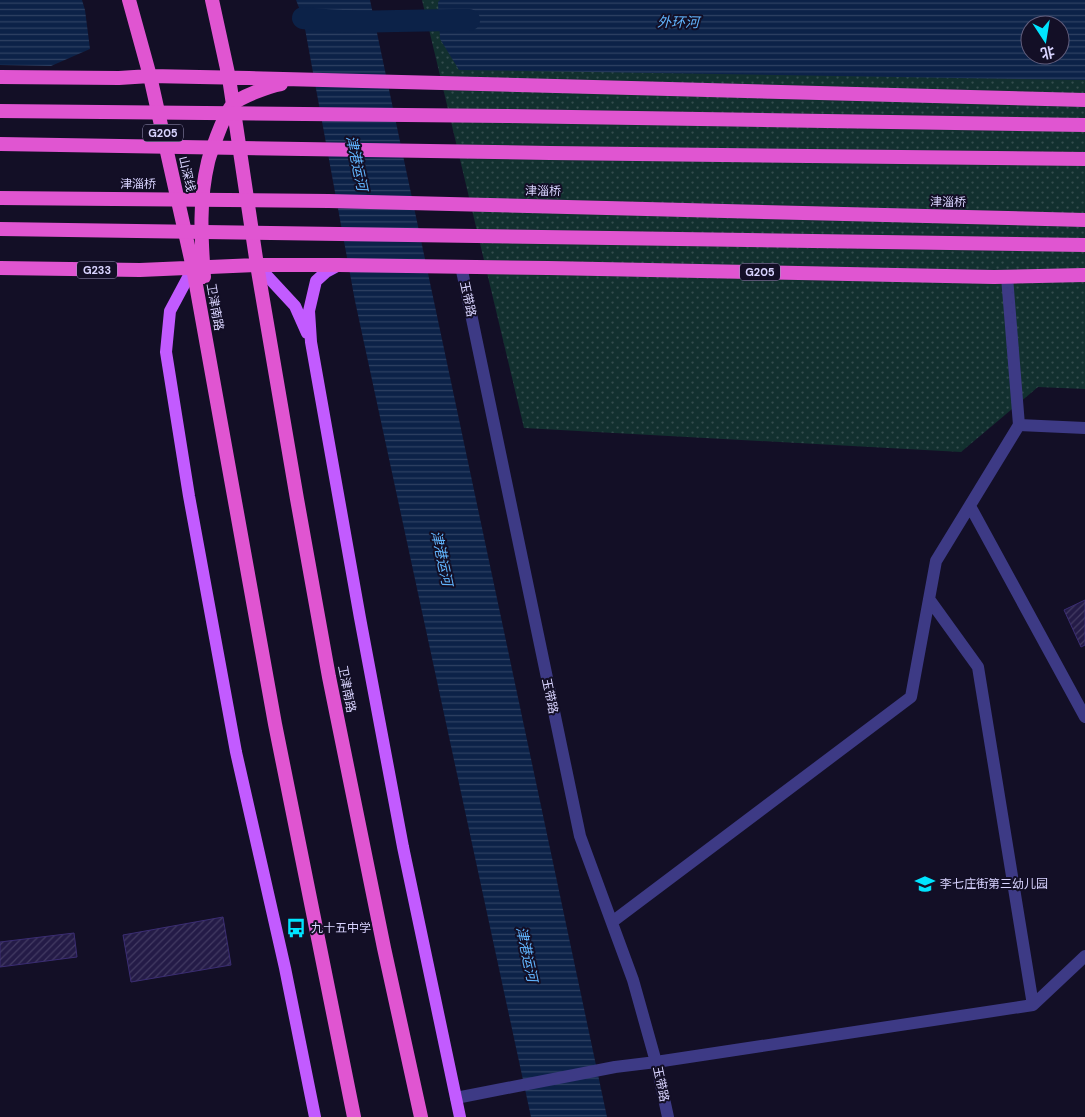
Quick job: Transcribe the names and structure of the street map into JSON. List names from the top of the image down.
{
  "streets": {
    "highway": [
      "G205",
      "山深线",
      "津淄桥",
      "G233",
      "卫津南路"
    ],
    "street": ["玉带路"]
  },
  "crossings": [
    ["G205", "山深线"],
    ["G205", "G233"],
    ["G205", "玉带路"],
    ["G205", "卫津南路"],
    ["山深线", "G233"]
  ],
  "water": ["外环河", "津港运河"],
  "places": {
    "school or university": ["李七庄街第三幼儿园"],
    "bus stop": ["九十五中学"]
  },
  "north": "bottom"
}
